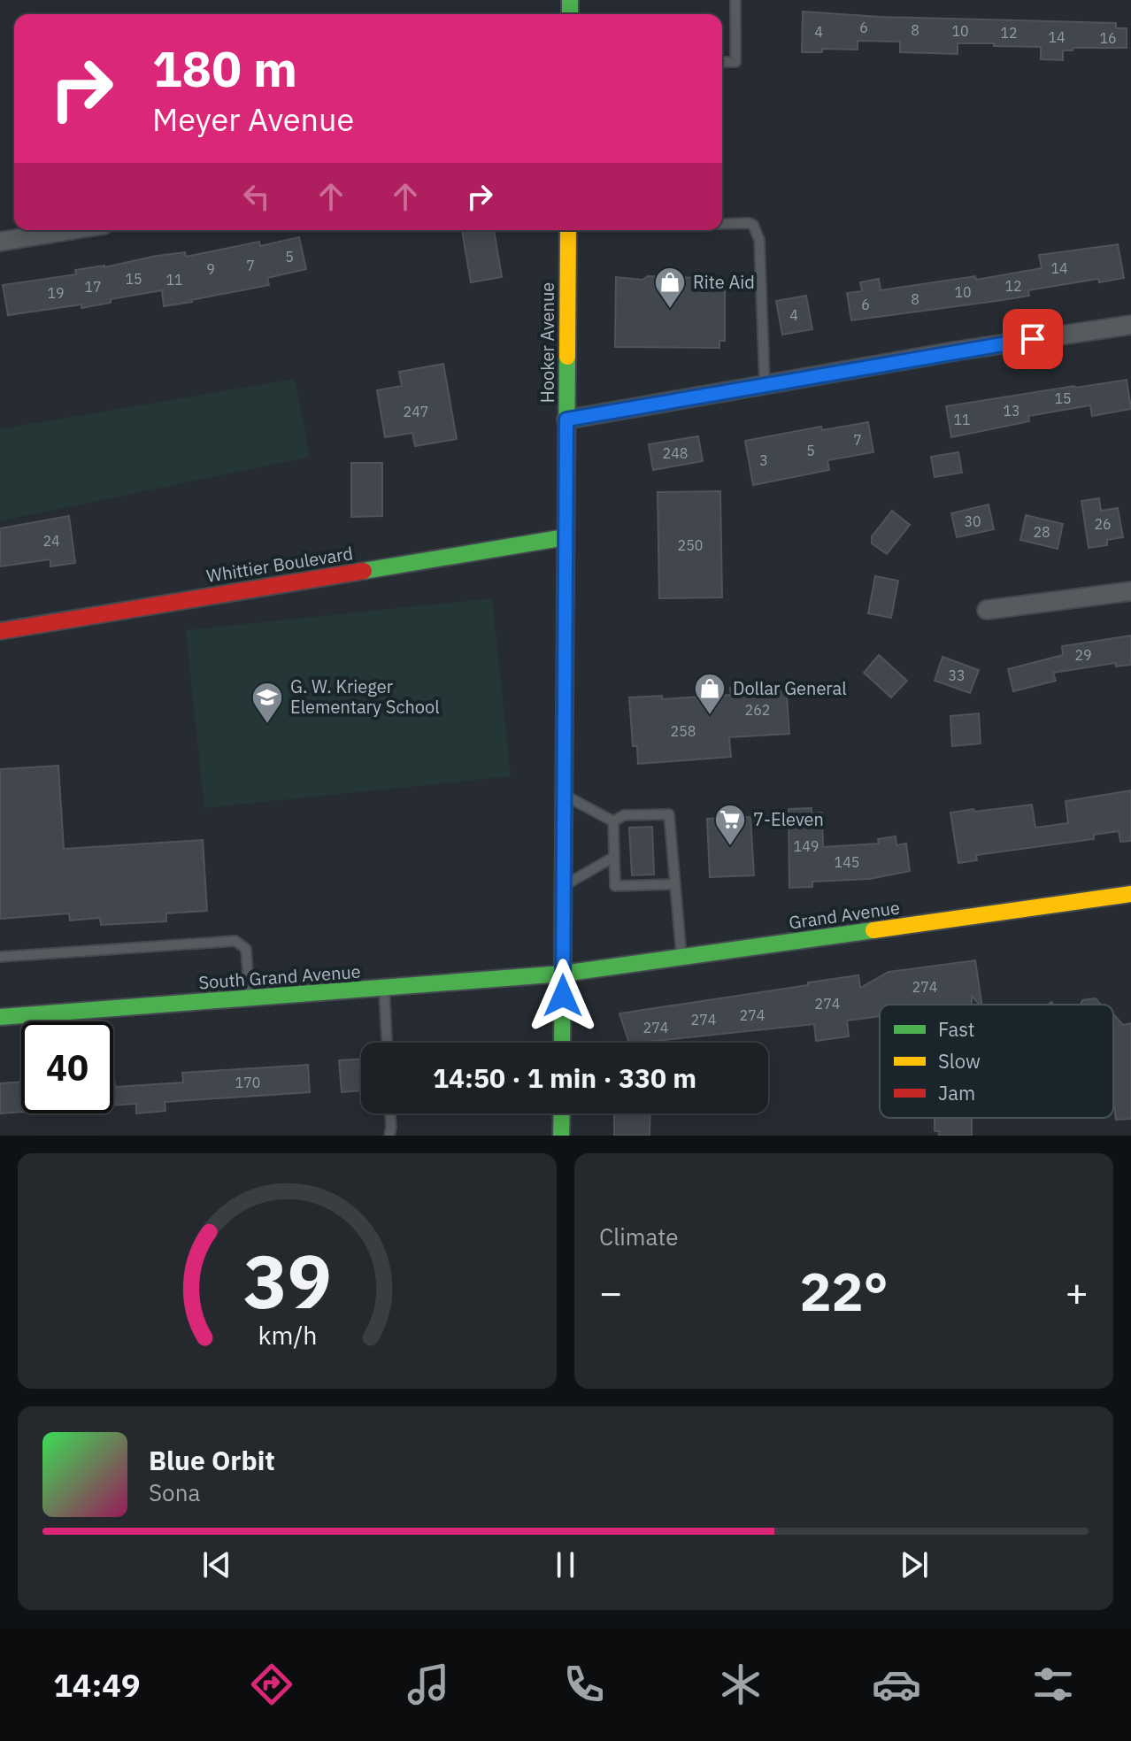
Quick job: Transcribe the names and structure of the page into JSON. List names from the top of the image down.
{
  "streets": {
    "street": [
      "Hooker Avenue",
      "Whittier Boulevard",
      "Grand Avenue",
      "South Grand Avenue"
    ]
  },
  "crossings": [
    ["Hooker Avenue", "Whittier Boulevard"],
    ["Hooker Avenue", "Grand Avenue"],
    ["Hooker Avenue", "South Grand Avenue"],
    ["Grand Avenue", "South Grand Avenue"]
  ],
  "places": {
    "shop": ["Rite Aid", "Dollar General"],
    "school or university": ["G. W. Krieger Elementary School"],
    "supermarket": ["7-Eleven"]
  },
  "house_numbers": [
    "6",
    "8",
    "10",
    "4",
    "12",
    "14",
    "16",
    "5",
    "7",
    "14",
    "9",
    "15",
    "11",
    "12",
    "17",
    "10",
    "19",
    "8",
    "6",
    "4",
    "15",
    "13",
    "247",
    "11",
    "7",
    "5",
    "248",
    "3",
    "30",
    "26",
    "28",
    "24",
    "250",
    "29",
    "33",
    "262",
    "258",
    "149",
    "145",
    "274",
    "274",
    "274",
    "274",
    "274",
    "170"
  ],
  "legend": ["Fast", "Slow", "Jam"],
  "page": {
    "turn": ["180 m", "Meyer Avenue"],
    "limit": "40",
    "trip": "14:50 · 1 min · 330 m",
    "tile": "Climate",
    "heat": ["−", "22°", "+"],
    "song": ["Blue Orbit", "Sona"],
    "tabs": "14:49",
    "gauge": ["39", "km/h"]
  }
}
